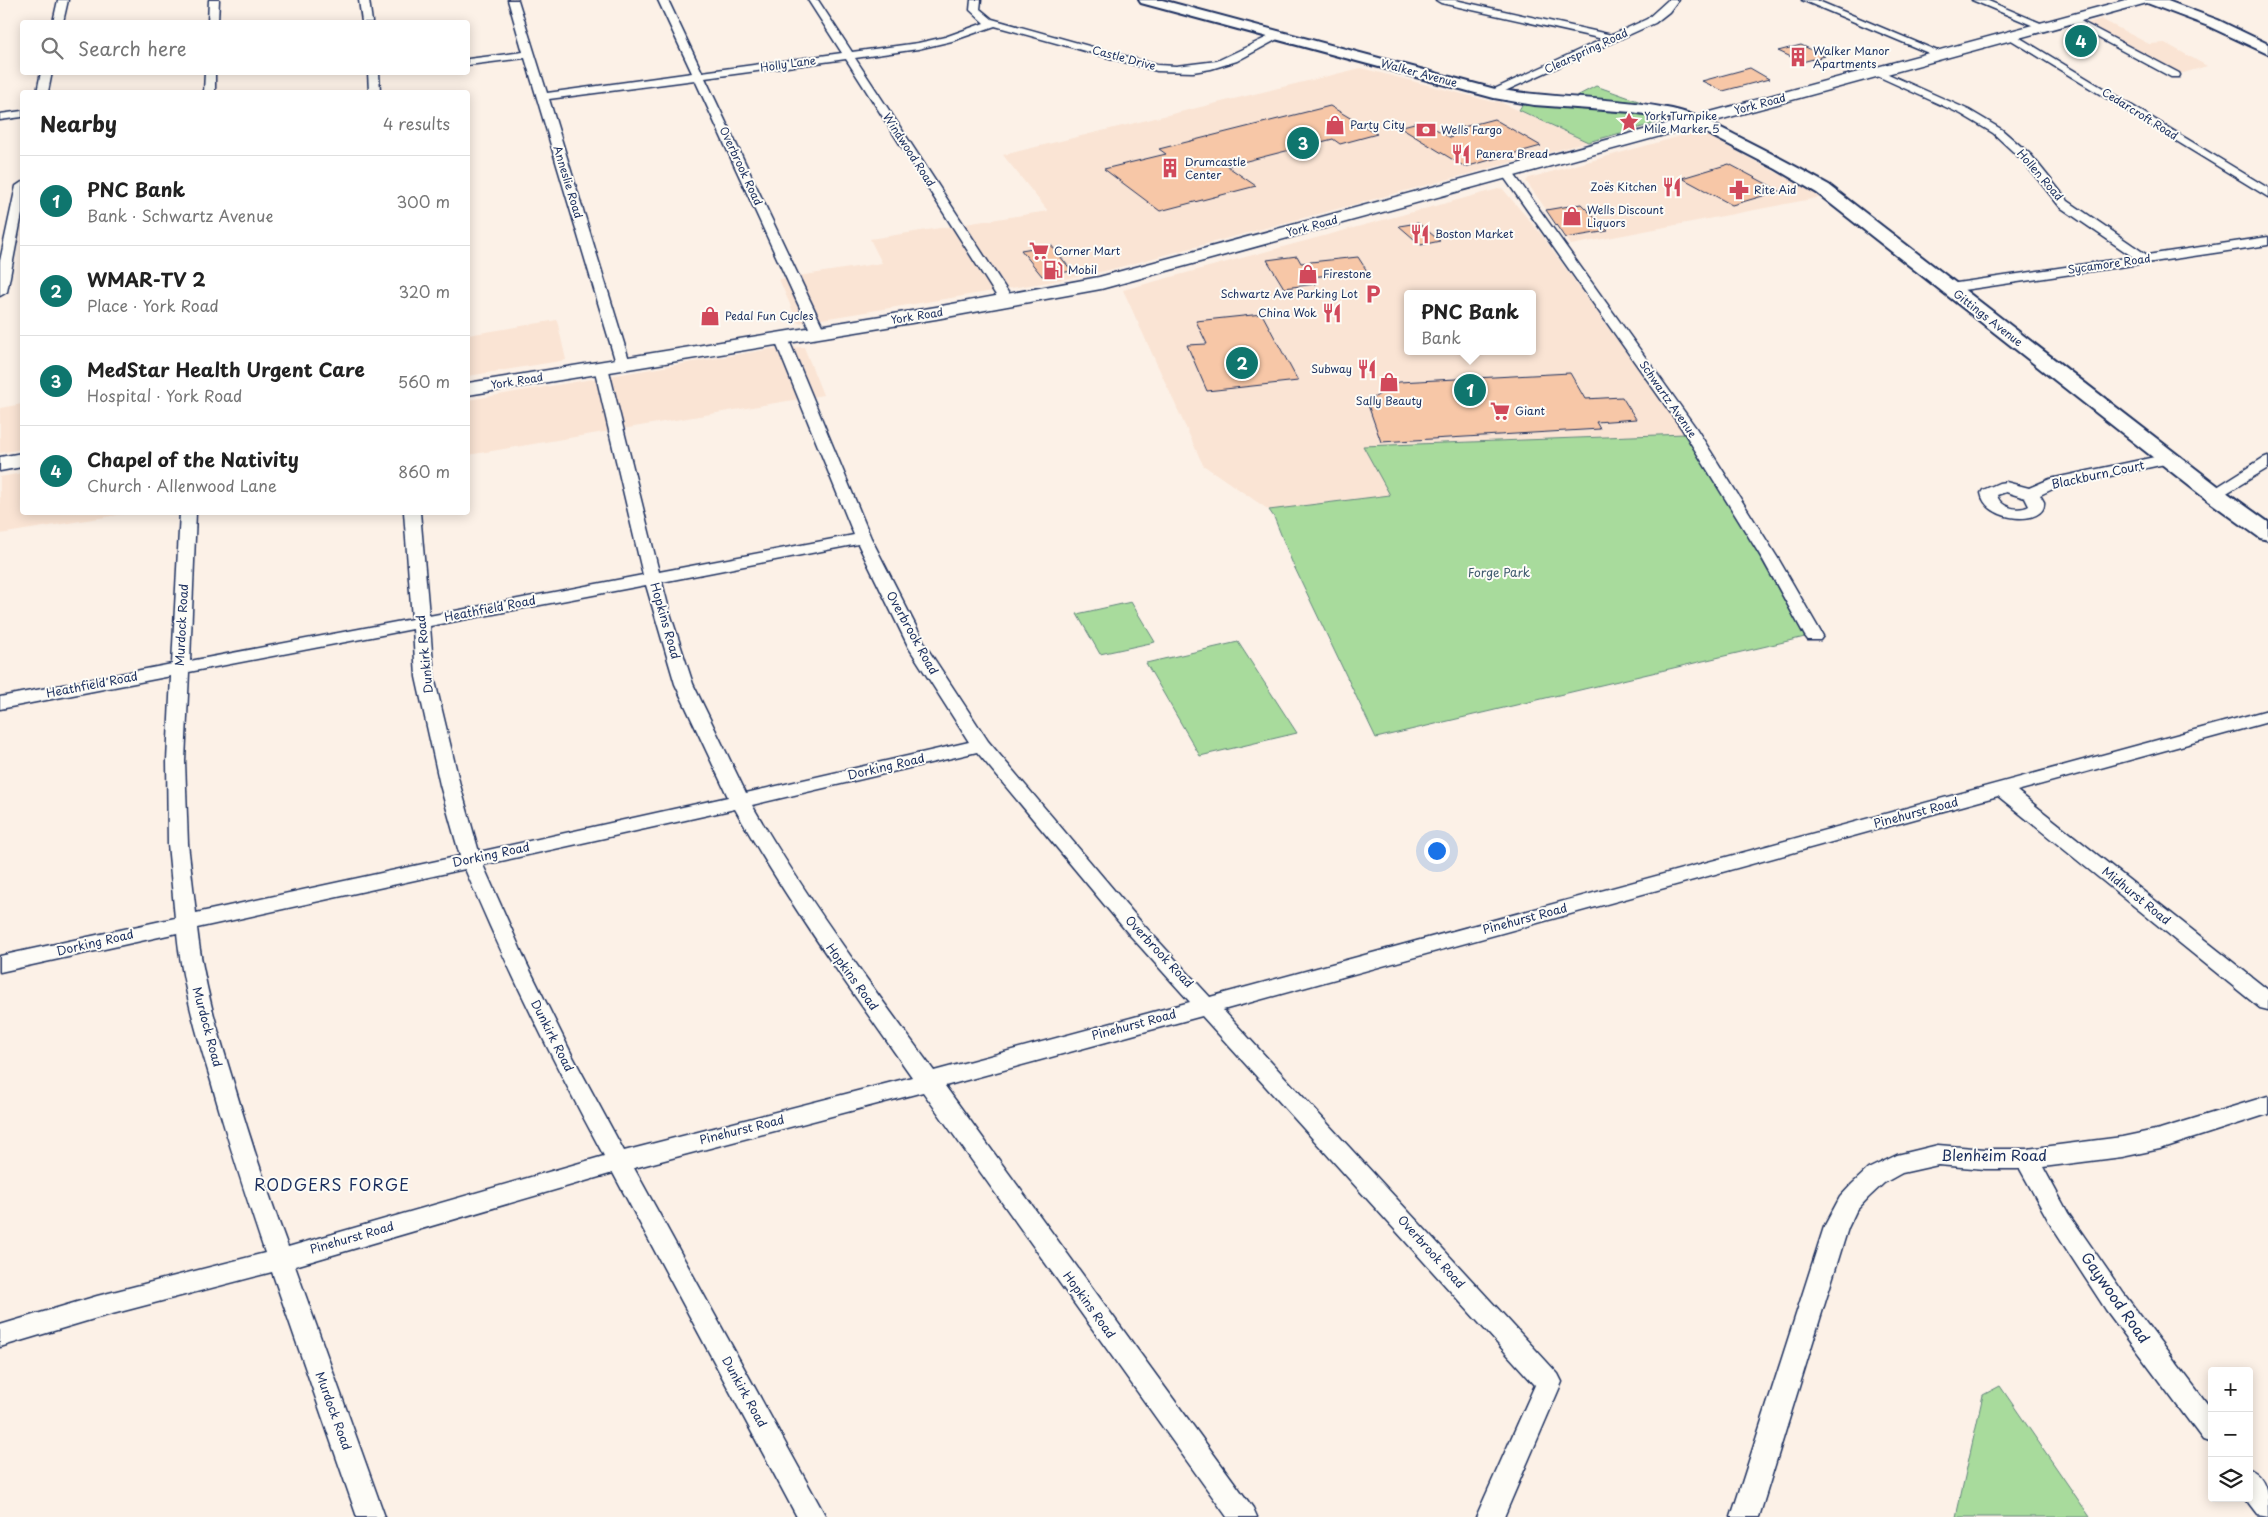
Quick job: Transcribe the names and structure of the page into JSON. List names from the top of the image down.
{
  "streets": {
    "main road": ["York Road"],
    "street": [
      "Clearspring Road",
      "Castle Drive",
      "Holly Lane",
      "Walker Avenue",
      "Cedarcroft Road",
      "Windwood Road",
      "Overbrook Road",
      "Hollen Road",
      "Anneslie Road",
      "Sycamore Road",
      "Gittings Avenue",
      "Schwartz Avenue",
      "Blackburn Court",
      "Heathfield Road",
      "Hopkins Road",
      "Murdock Road",
      "Dunkirk Road",
      "Dorking Road",
      "Pinehurst Road",
      "Midhurst Road",
      "Blenheim Road",
      "Gaywood Road"
    ]
  },
  "crossings": [
    ["Clearspring Road", "Walker Avenue"],
    ["Castle Drive", "Holly Lane"],
    ["Castle Drive", "Walker Avenue"],
    ["Holly Lane", "Windwood Road"],
    ["Holly Lane", "Overbrook Road"],
    ["Holly Lane", "Anneslie Road"],
    ["Walker Avenue", "York Road"],
    ["Walker Avenue", "Gittings Avenue"],
    ["York Road", "Cedarcroft Road"],
    ["York Road", "Windwood Road"],
    ["York Road", "Overbrook Road"],
    ["York Road", "Hollen Road"],
    ["York Road", "Anneslie Road"],
    ["York Road", "Gittings Avenue"],
    ["York Road", "Schwartz Avenue"],
    ["York Road", "Hopkins Road"],
    ["Overbrook Road", "Heathfield Road"],
    ["Overbrook Road", "Dorking Road"],
    ["Overbrook Road", "Pinehurst Road"],
    ["Hollen Road", "Sycamore Road"],
    ["Sycamore Road", "Gittings Avenue"],
    ["Gittings Avenue", "Blackburn Court"],
    ["Heathfield Road", "Hopkins Road"],
    ["Heathfield Road", "Murdock Road"],
    ["Heathfield Road", "Dunkirk Road"],
    ["Hopkins Road", "Dorking Road"],
    ["Hopkins Road", "Pinehurst Road"],
    ["Murdock Road", "Dorking Road"],
    ["Murdock Road", "Pinehurst Road"],
    ["Dunkirk Road", "Dorking Road"],
    ["Dunkirk Road", "Pinehurst Road"],
    ["Pinehurst Road", "Midhurst Road"],
    ["Blenheim Road", "Gaywood Road"]
  ],
  "districts": ["RODGERS FORGE"],
  "parks": ["Forge Park"],
  "places": {
    "building": ["Walker Manor Apartments", "Drumcastle Center"],
    "place": ["York Turnpike Mile Marker 5"],
    "shop": [
      "Party City",
      "Wells Discount Liquors",
      "Firestone",
      "Pedal Fun Cycles",
      "Sally Beauty"
    ],
    "bank": ["Wells Fargo"],
    "restaurant": [
      "Panera Bread",
      "Zoës Kitchen",
      "Boston Market",
      "China Wok",
      "Subway"
    ],
    "pharmacy": ["Rite Aid"],
    "supermarket": ["Corner Mart", "Giant"],
    "fuel station": ["Mobil"],
    "parking": ["Schwartz Ave Parking Lot"]
  },
  "page": {
    "search": "Search here",
    "pins": [
      "4",
      "3",
      "2",
      "1"
    ],
    "heading": ["Nearby", "4 results"],
    "list": [
      {
        "mark": "1",
        "name": "PNC Bank",
        "note": "Bank · Schwartz Avenue",
        "value": "300 m"
      },
      {
        "mark": "2",
        "name": "WMAR-TV 2",
        "note": "Place · York Road",
        "value": "320 m"
      },
      {
        "mark": "3",
        "name": "MedStar Health Urgent Care",
        "note": "Hospital · York Road",
        "value": "560 m"
      },
      {
        "mark": "4",
        "name": "Chapel of the Nativity",
        "note": "Church · Allenwood Lane",
        "value": "860 m"
      }
    ],
    "popup": ["PNC Bank", "Bank"],
    "map_buttons": ["+", "−"]
  }
}
